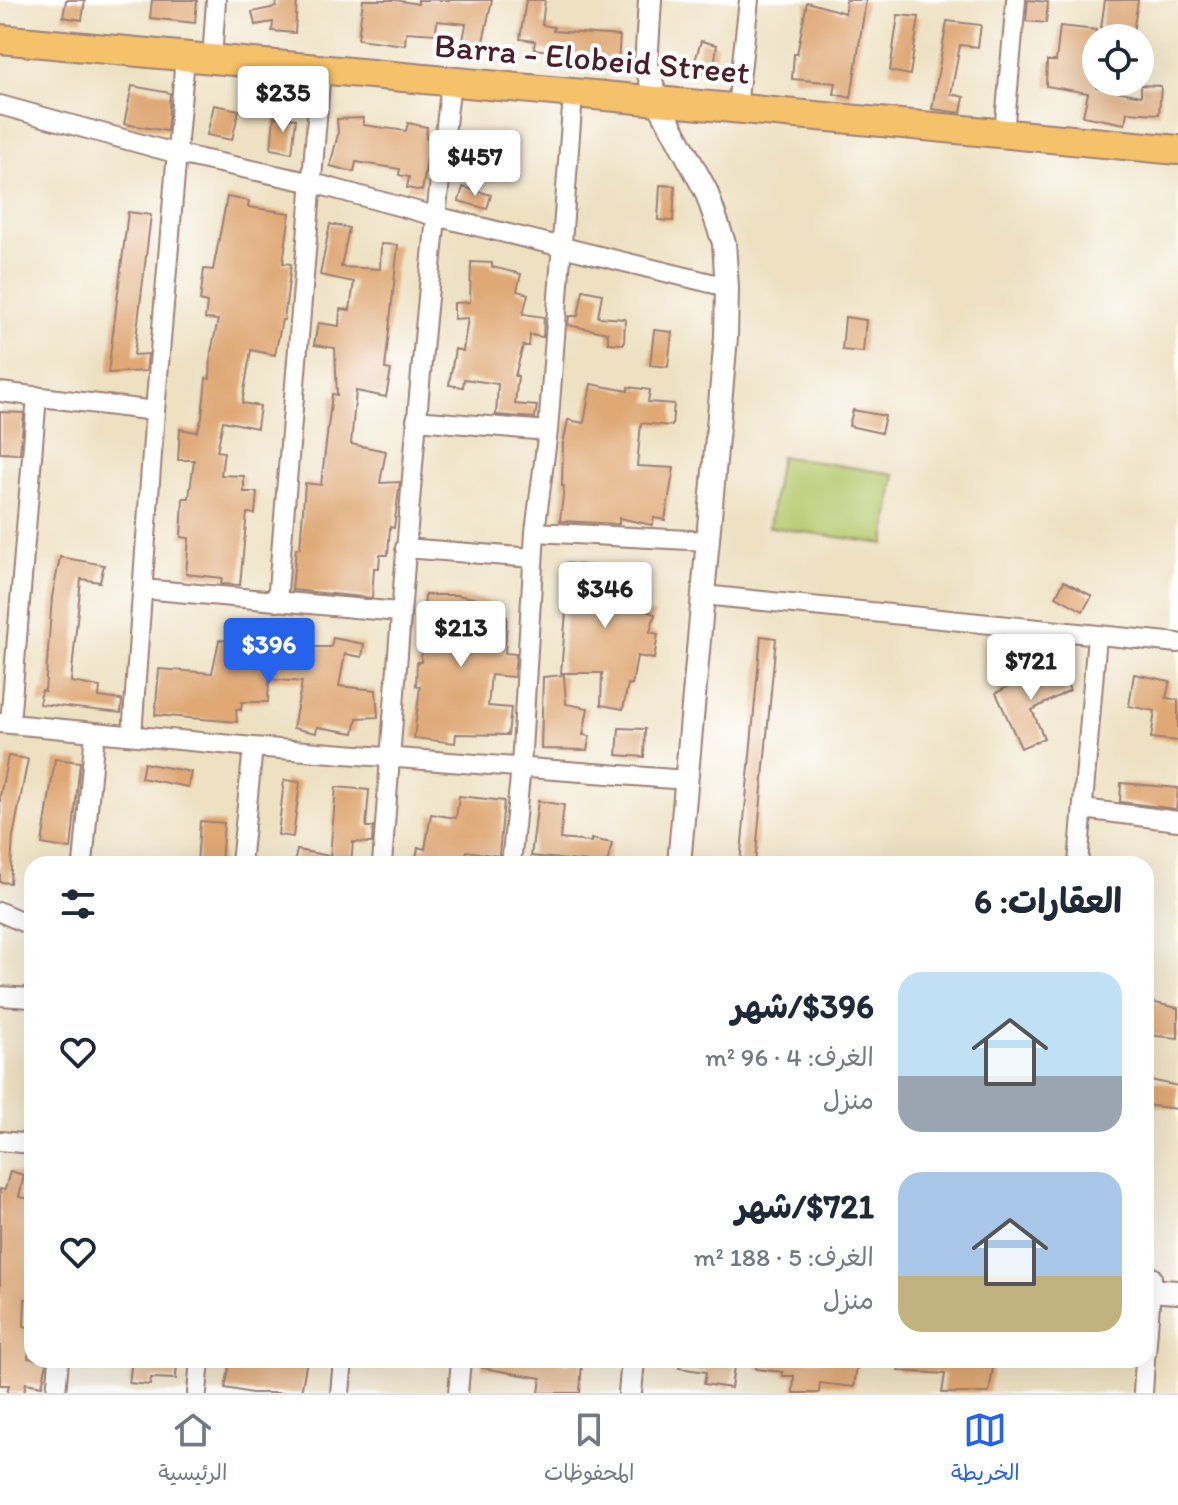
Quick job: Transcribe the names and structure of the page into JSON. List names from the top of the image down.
{
  "streets": {
    "main road": ["Barra - Elobeid Street"]
  },
  "page": {
    "price": [
      "$235",
      "$457",
      "$346",
      "$213",
      "$396",
      "$721"
    ],
    "heading": "العقارات: 6",
    "list": [
      {
        "name": "$396/شهر",
        "note": "الغرف: 4 · 96 m² · منزل"
      },
      {
        "name": "$721/شهر",
        "note": "الغرف: 5 · 188 m² · منزل"
      }
    ],
    "tabs": ["الخريطة", "المحفوظات", "الرئيسية"]
  }
}
